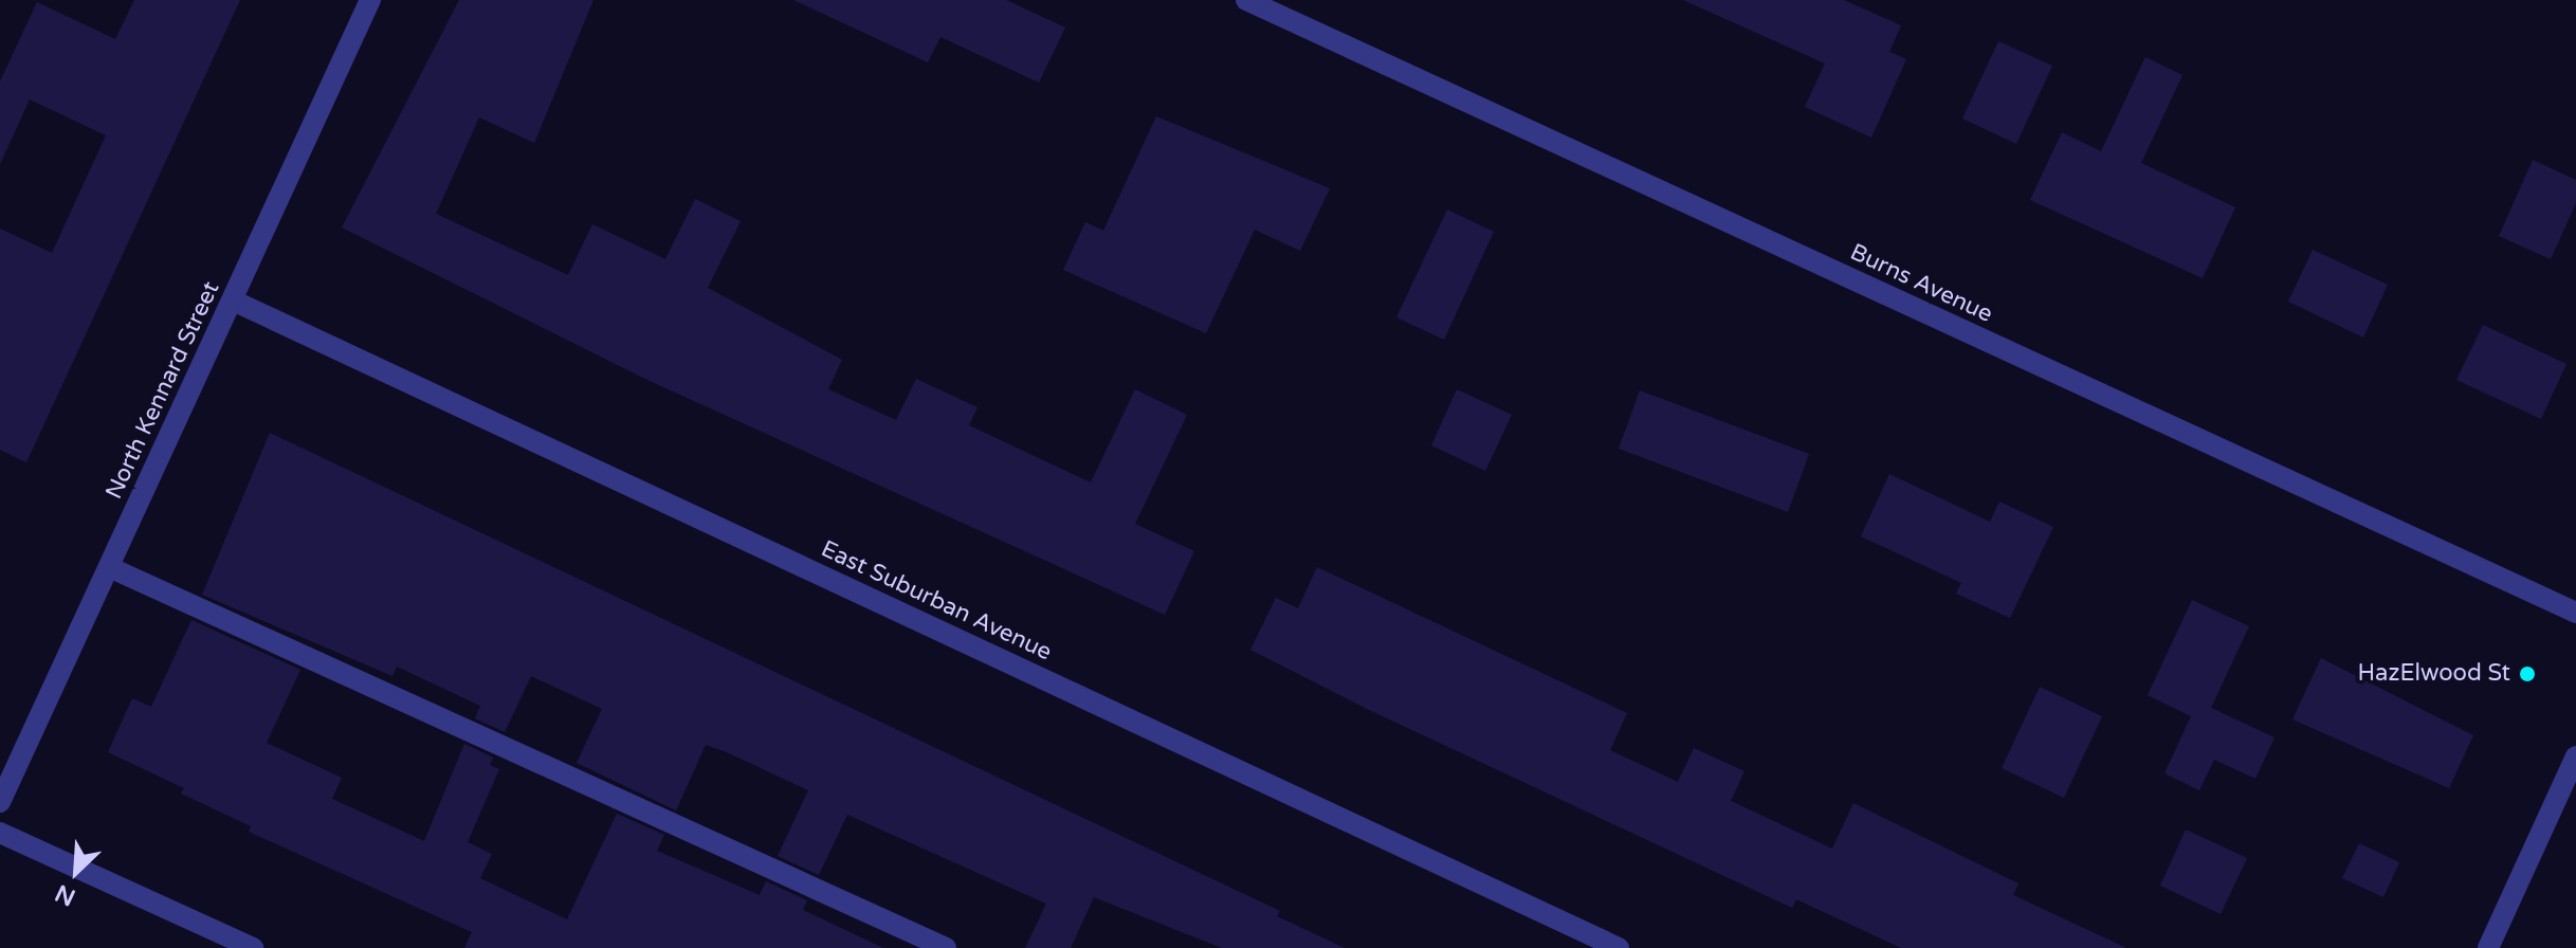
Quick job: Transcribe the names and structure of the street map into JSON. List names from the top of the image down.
{
  "streets": {
    "street": ["Burns Avenue", "North Kennard Street", "East Suburban Avenue"]
  },
  "crossings": [
    ["North Kennard Street", "East Suburban Avenue"]
  ],
  "places": ["HazElwood St"],
  "north": "bottom left"
}
